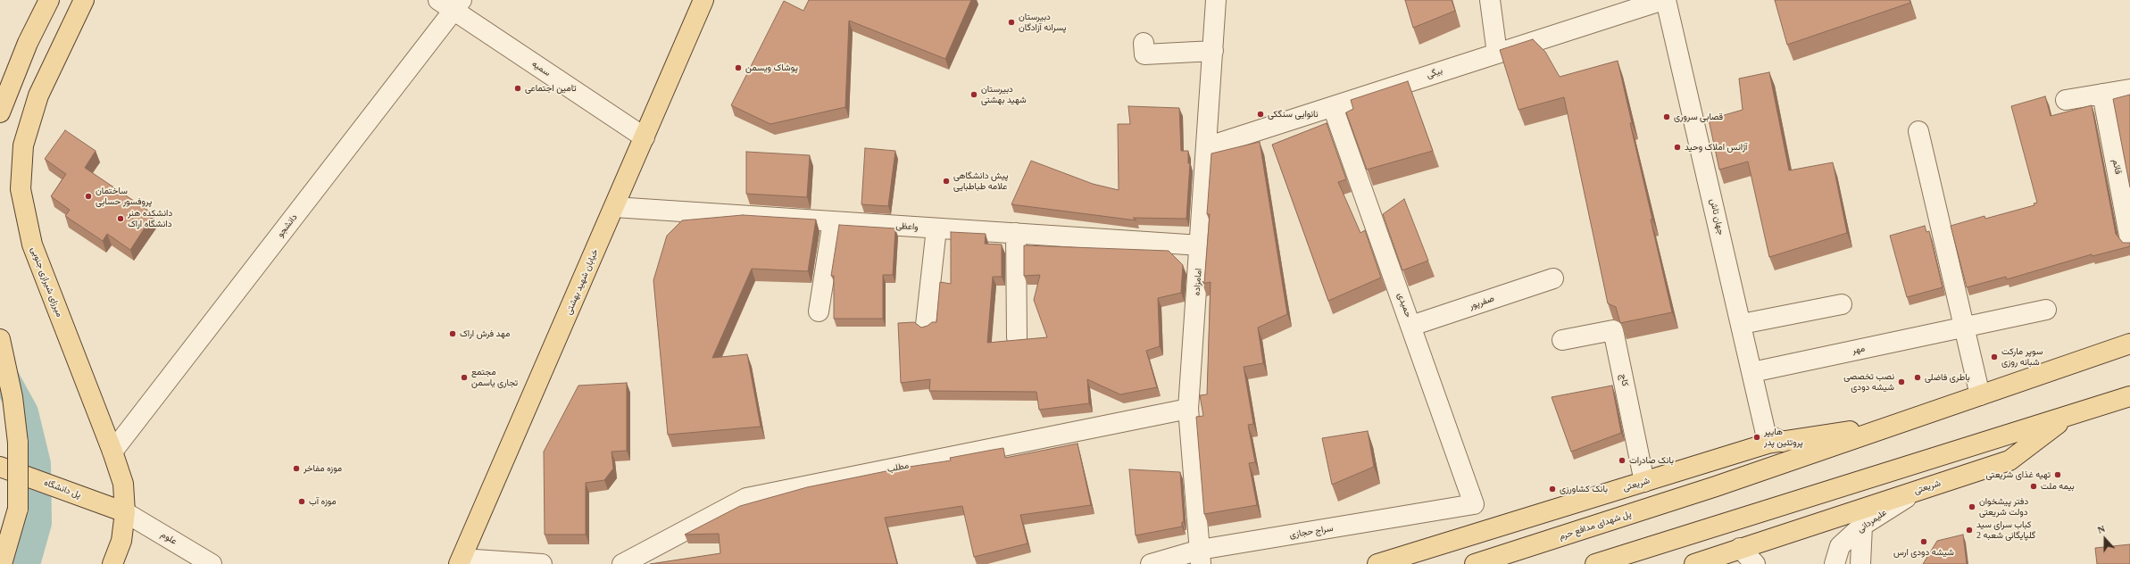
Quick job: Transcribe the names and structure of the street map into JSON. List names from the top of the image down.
{
  "streets": {
    "main road": [
      "میرزای شیرازی جنوبی",
      "خیابان شهید بهشتی",
      "شریعتی",
      "پل دانشگاه",
      "پل شهدای مدافع حرم"
    ],
    "street": [
      "سمیه",
      "بیگی",
      "قائم",
      "جهان تاش",
      "دانشجو",
      "واعظی",
      "امامزاده",
      "صفرپور",
      "حمیدی",
      "مهر",
      "کاج",
      "مطلب",
      "علیمردانی",
      "سراج حجازی",
      "علوم"
    ]
  },
  "crossings": [
    ["سمیه", "دانشجو"],
    ["سمیه", "خیابان شهید بهشتی"],
    ["بیگی", "امامزاده"],
    ["بیگی", "حمیدی"],
    ["جهان تاش", "مهر"],
    ["جهان تاش", "شریعتی"],
    ["دانشجو", "میرزای شیرازی جنوبی"],
    ["واعظی", "خیابان شهید بهشتی"],
    ["واعظی", "امامزاده"],
    ["میرزای شیرازی جنوبی", "پل دانشگاه"],
    ["میرزای شیرازی جنوبی", "علوم"],
    ["امامزاده", "مطلب"],
    ["امامزاده", "سراج حجازی"],
    ["صفرپور", "حمیدی"],
    ["حمیدی", "سراج حجازی"],
    ["کاج", "شریعتی"],
    ["شریعتی", "علیمردانی"],
    ["شریعتی", "پل شهدای مدافع حرم"],
    ["پل دانشگاه", "علوم"]
  ],
  "places": [
    "دبیرستان پسرانه آزادگان",
    "پوشاک ویسمن",
    "تامین اجتماعی",
    "دبیرستان شهید بهشتی",
    "نانوایی سنگکی",
    "قصابی سروری",
    "آژانس املاک وحید",
    "پیش دانشگاهی علامه طباطبایی",
    "ساختمان پروفسور حسابی",
    "دانشکده هنر دانشگاه اراک",
    "مهد فرش اراک",
    "سوپر مارکت شبانه روزی",
    "مجتمع تجاری یاسمن",
    "باطری فاضلی",
    "نصب تخصصی شیشه دودی",
    "هایپر پروتئین پدر",
    "بانک صادرات",
    "موزه مفاخر",
    "تهیه غذای شریعتی",
    "بیمه ملت",
    "بانک کشاورزی",
    "موزه آب",
    "دفتر پیشخوان دولت شریعتی",
    "کباب سرای سید گلپایگانی شعبه 2",
    "شیشه دودی ارس"
  ],
  "north": "top"
}
